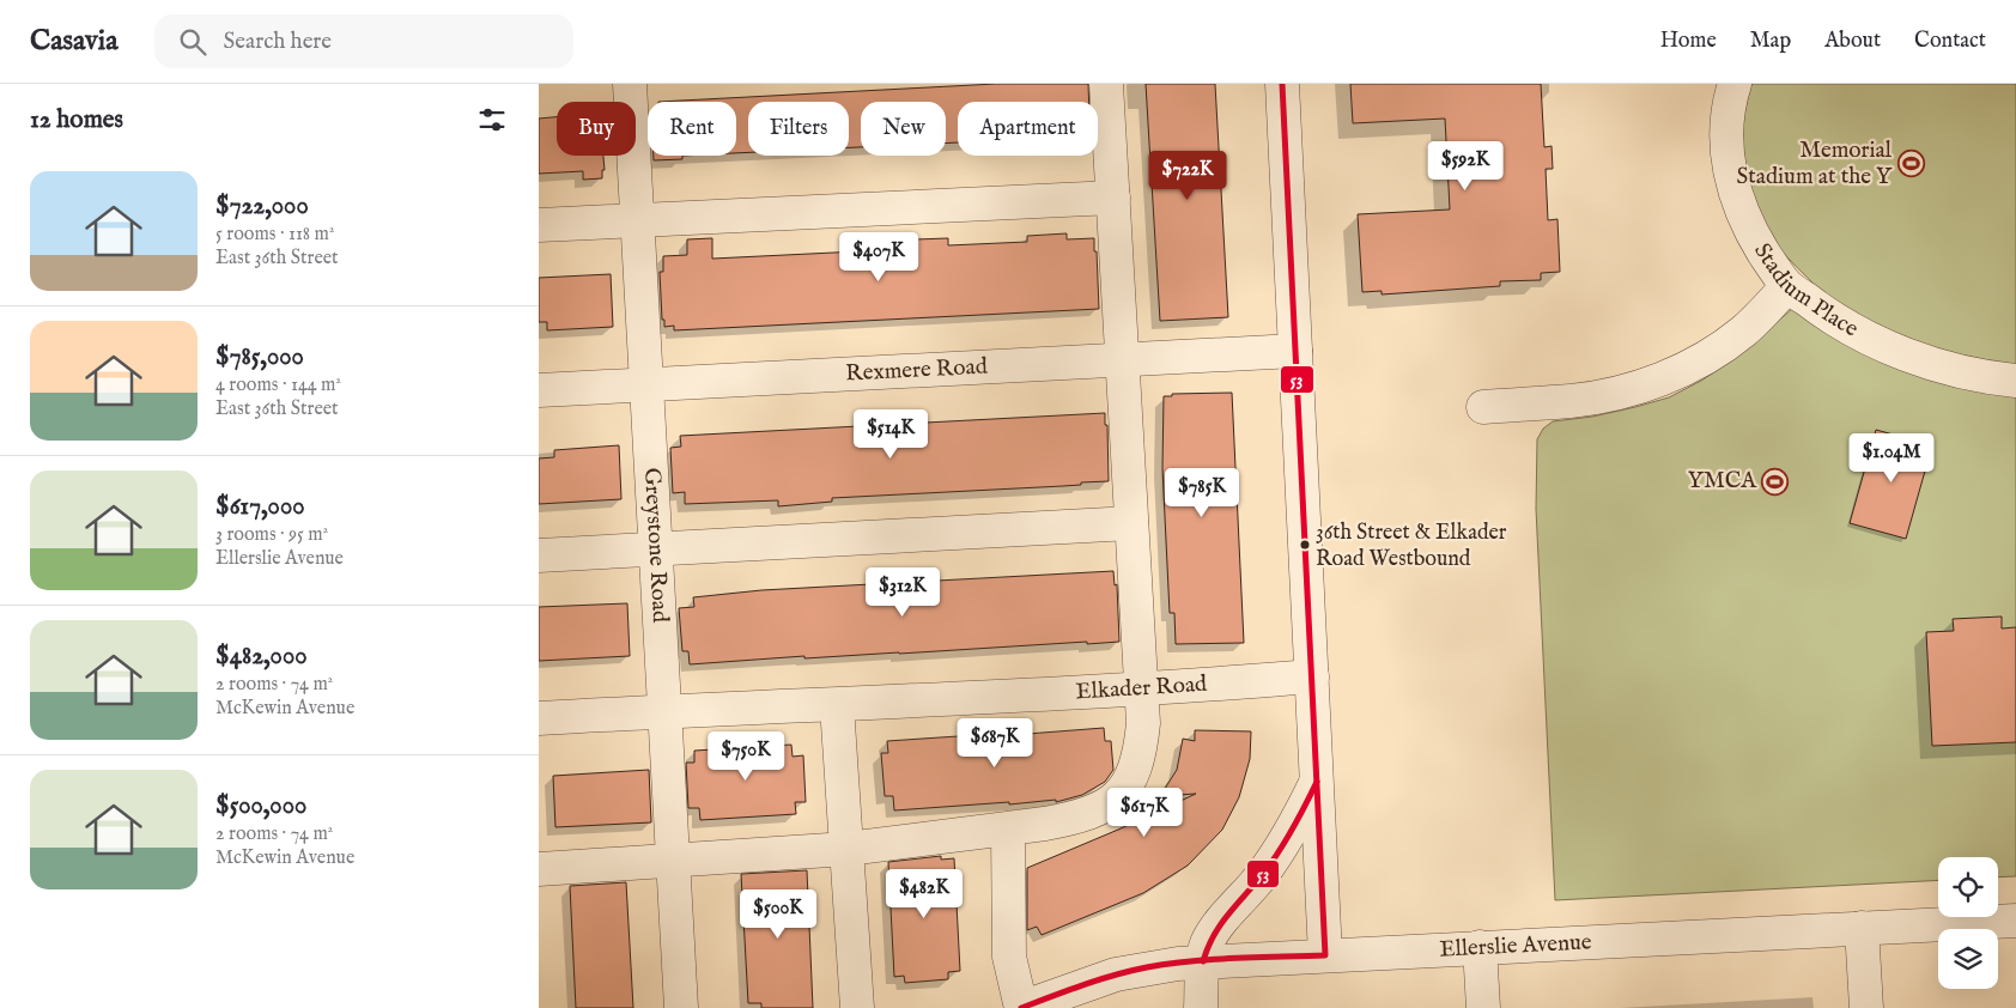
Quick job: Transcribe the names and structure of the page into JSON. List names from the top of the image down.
{
  "streets": {
    "street": [
      "Stadium Place",
      "Rexmere Road",
      "Greystone Road",
      "Elkader Road",
      "Ellerslie Avenue"
    ]
  },
  "crossings": [
    ["Rexmere Road", "Greystone Road"],
    ["Greystone Road", "Elkader Road"]
  ],
  "places": {
    "sports": ["Memorial Stadium at the Y", "YMCA"],
    "other": ["36th Street & Elkader Road Westbound"]
  },
  "lines": ["transit line 53"],
  "page": {
    "header": "Casavia",
    "search": "Search here",
    "nav": [
      "Home",
      "Map",
      "About",
      "Contact"
    ],
    "heading": "12 homes",
    "chip": [
      "Buy",
      "Rent",
      "Filters",
      "New",
      "Apartment"
    ],
    "price": [
      "$592K",
      "$722K",
      "$407K",
      "$514K",
      "$1.04M",
      "$785K",
      "$312K",
      "$687K",
      "$750K",
      "$617K",
      "$482K",
      "$500K"
    ],
    "list": [
      {
        "name": "$722,000",
        "note": "5 rooms · 118 m² · East 36th Street"
      },
      {
        "name": "$785,000",
        "note": "4 rooms · 144 m² · East 36th Street"
      },
      {
        "name": "$617,000",
        "note": "3 rooms · 95 m² · Ellerslie Avenue"
      },
      {
        "name": "$482,000",
        "note": "2 rooms · 74 m² · McKewin Avenue"
      },
      {
        "name": "$500,000",
        "note": "2 rooms · 74 m² · McKewin Avenue"
      }
    ]
  }
}
